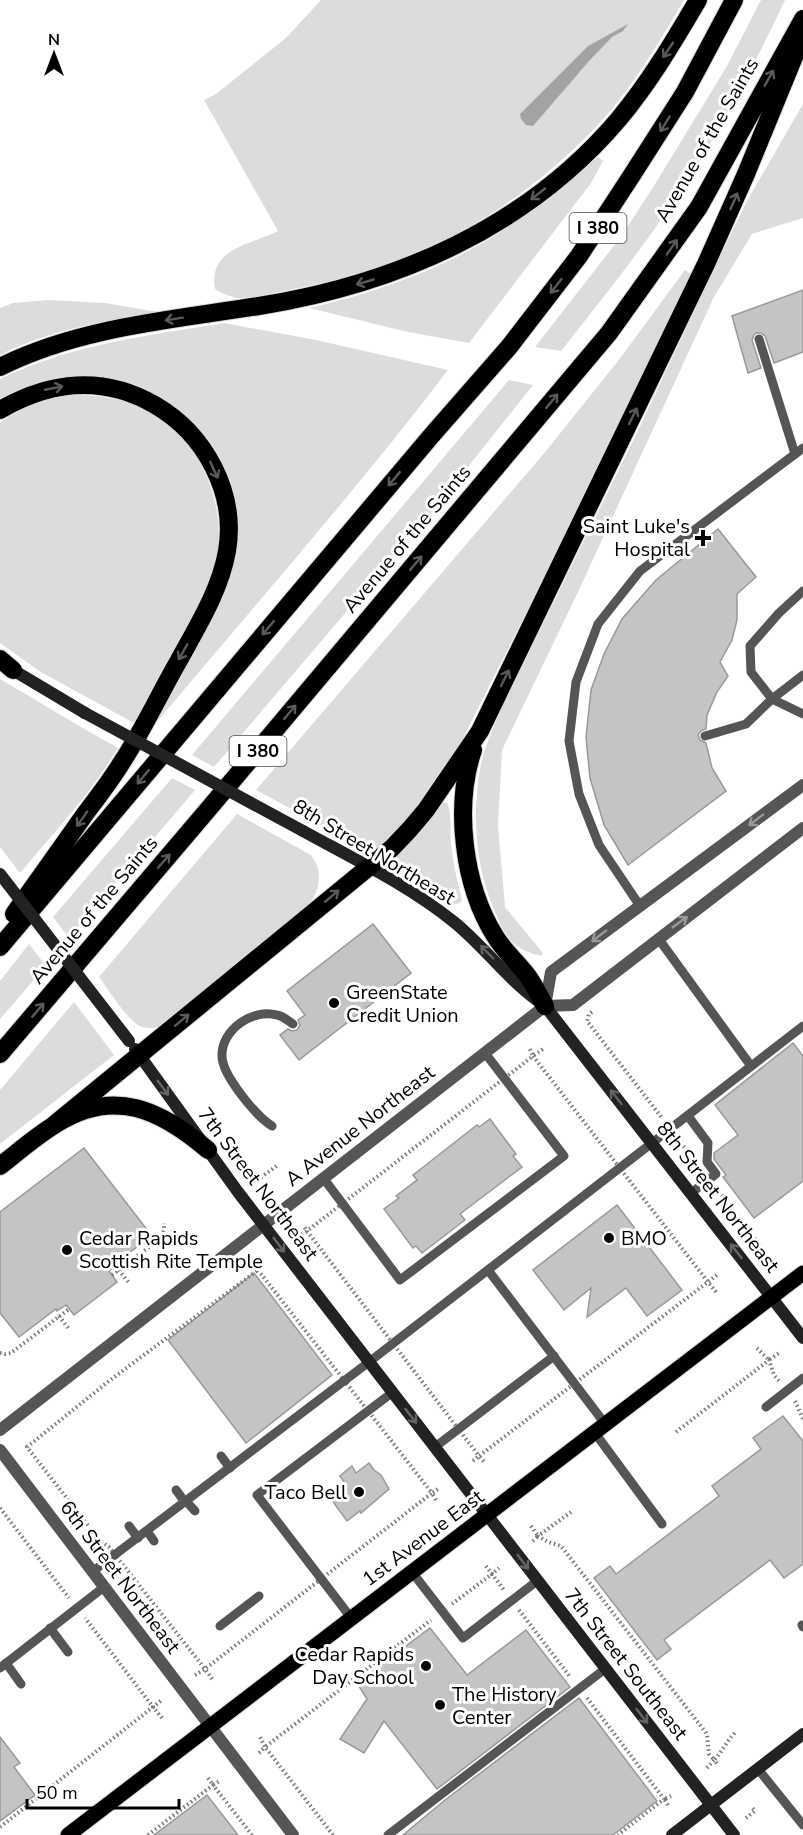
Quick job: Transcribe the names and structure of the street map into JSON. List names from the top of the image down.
{
  "streets": {
    "highway": ["Avenue of the Saints", "I 380"],
    "main road": [
      "8th Street Northeast",
      "7th Street Northeast",
      "1st Avenue East",
      "7th Street Southeast"
    ],
    "street": ["A Avenue Northeast", "6th Street Northeast"]
  },
  "crossings": [
    ["8th Street Northeast", "A Avenue Northeast"],
    ["8th Street Northeast", "1st Avenue East"],
    ["A Avenue Northeast", "7th Street Northeast"],
    ["7th Street Northeast", "1st Avenue East"],
    ["7th Street Northeast", "7th Street Southeast"],
    ["1st Avenue East", "6th Street Northeast"],
    ["1st Avenue East", "7th Street Southeast"]
  ],
  "one_way": ["8th Street Northeast", "7th Street Northeast", "7th Street Southeast"],
  "places": {
    "health": ["Saint Luke's Hospital"],
    "other": [
      "GreenState Credit Union",
      "BMO",
      "Cedar Rapids Scottish Rite Temple",
      "Taco Bell",
      "Cedar Rapids Day School",
      "The History Center"
    ]
  },
  "scale_bar": "50 m",
  "north": "top"
}
